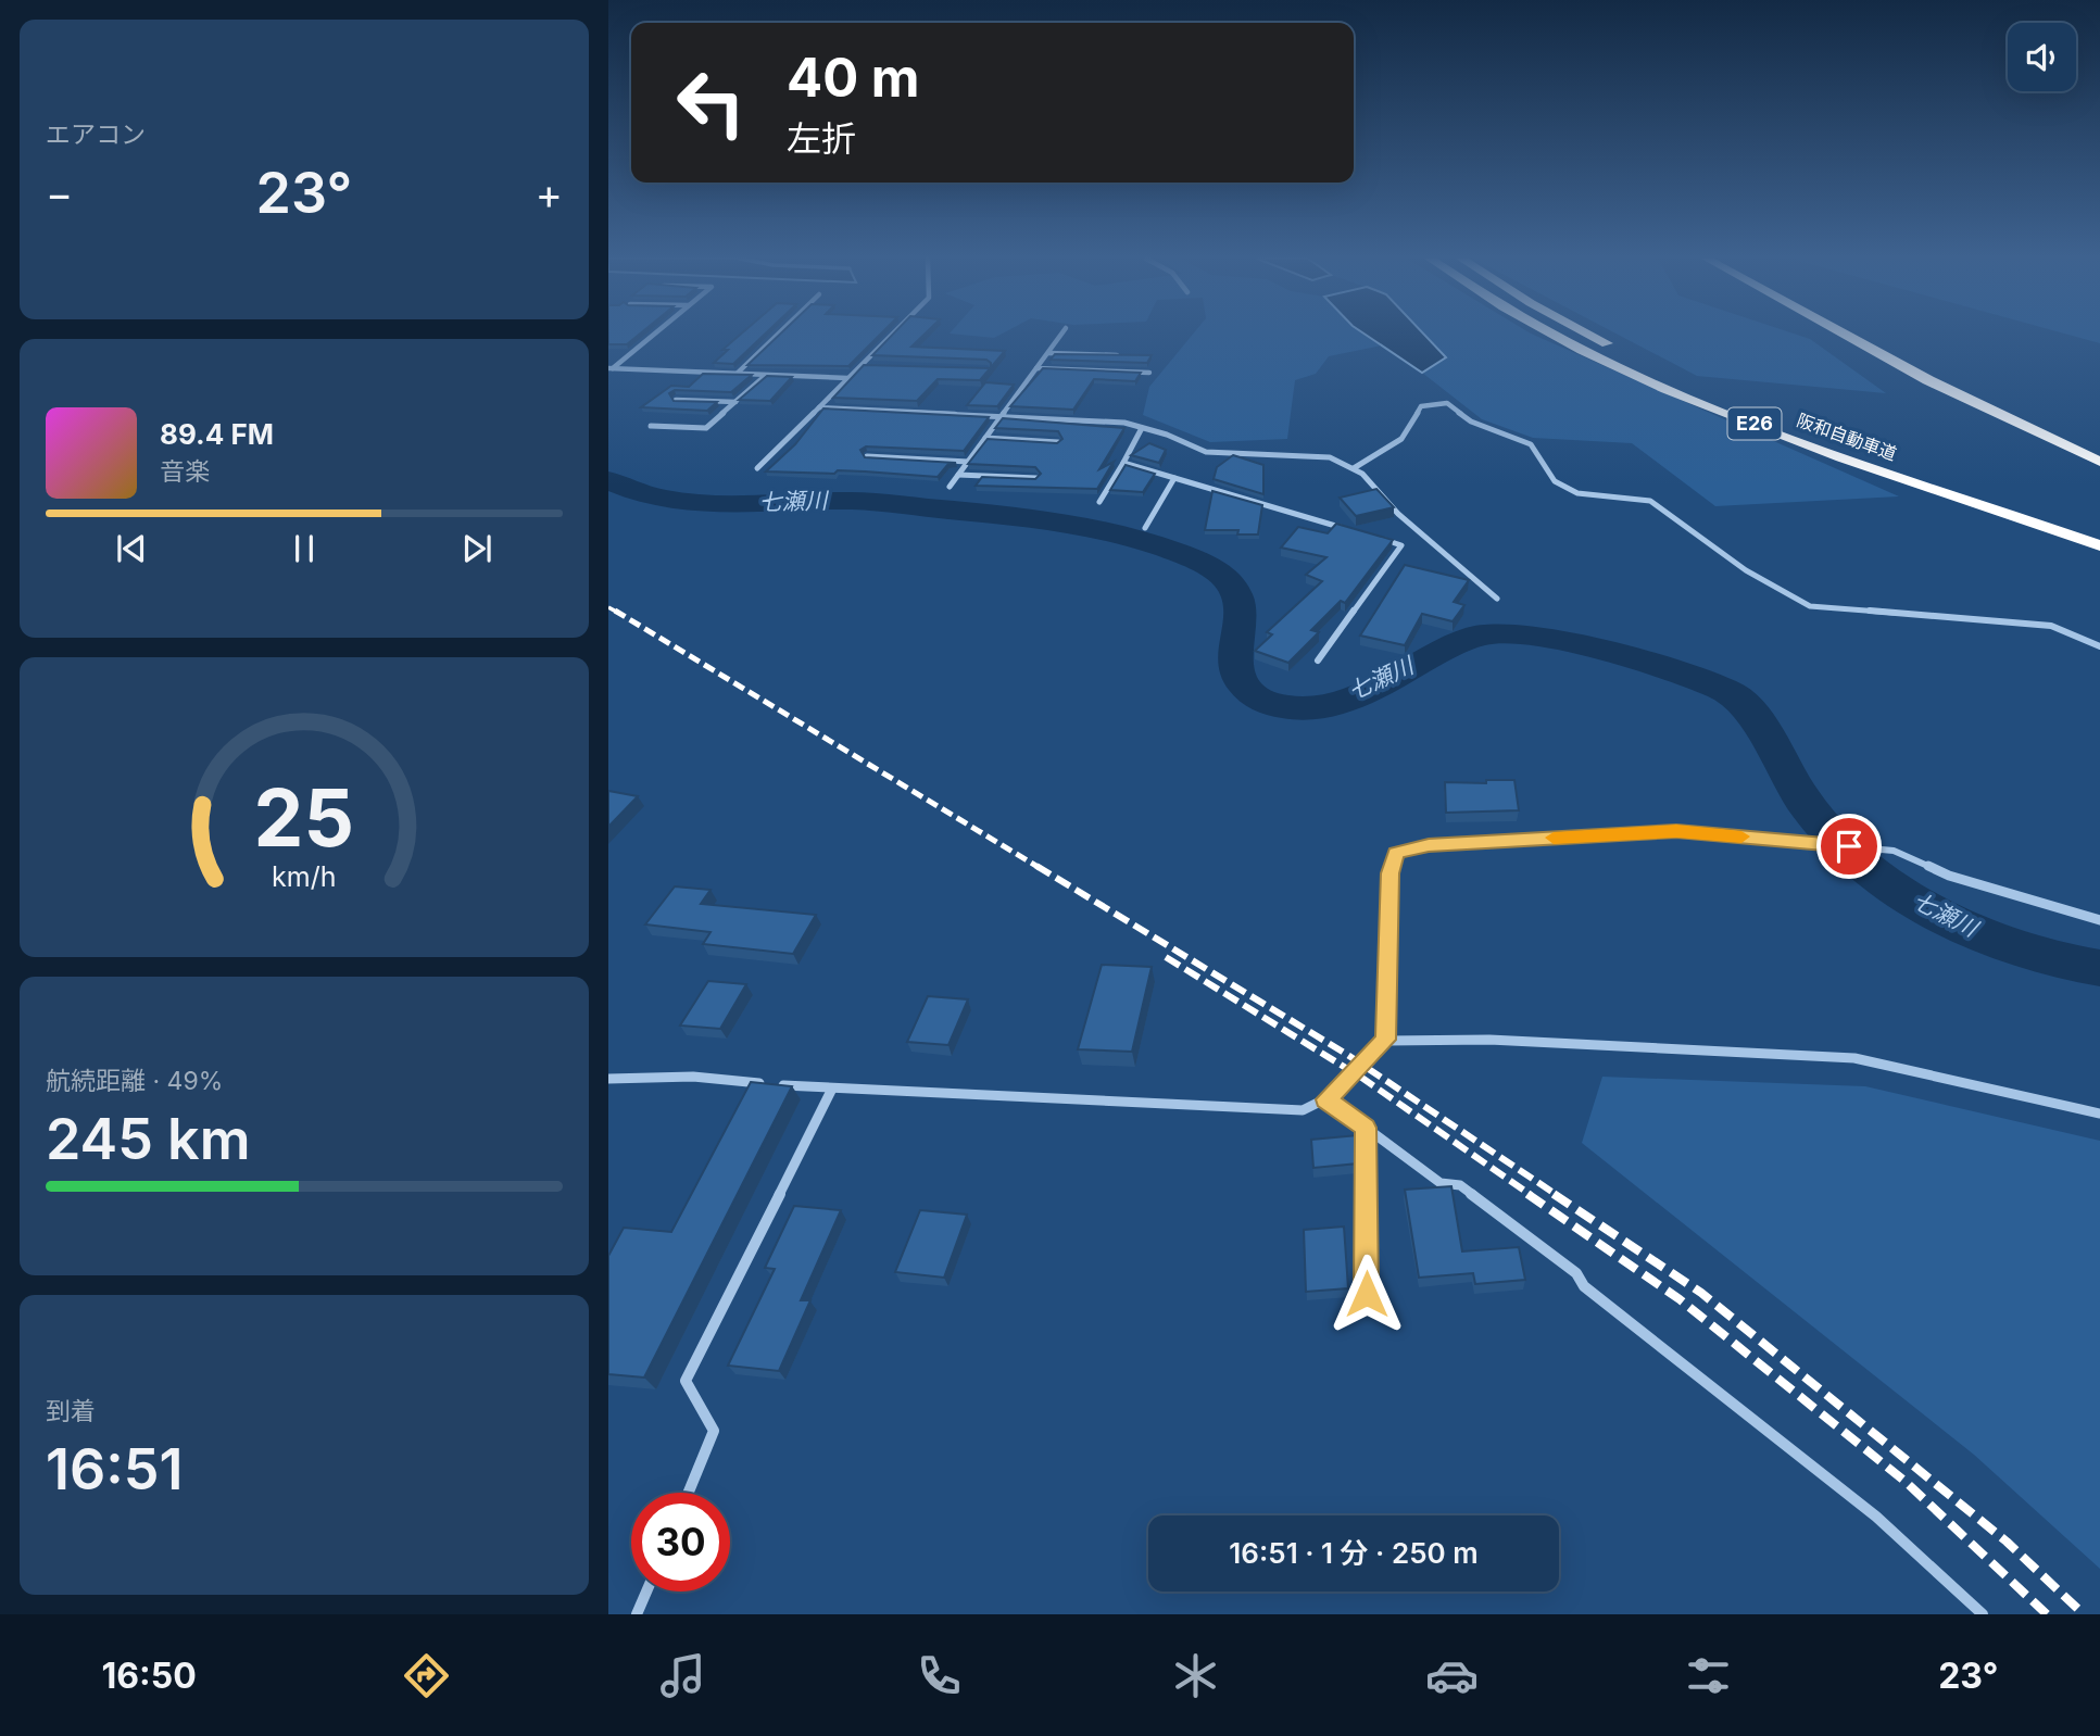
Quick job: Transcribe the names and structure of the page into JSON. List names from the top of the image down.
{
  "streets": {
    "highway": ["E26", "阪和自動車道"]
  },
  "water": ["七瀬川"],
  "page": {
    "tile": [
      "エアコン",
      ["航続距離 · 49%", "245 km"],
      ["到着", "16:51"]
    ],
    "turn": ["40 m", "左折"],
    "heat": ["−", "23°", "+"],
    "song": ["89.4 FM", "音楽"],
    "limit": "30",
    "trip": "16:51 · 1 分 · 250 m",
    "tabs": ["16:50", "23°"],
    "gauge": ["25", "km/h"]
  }
}
